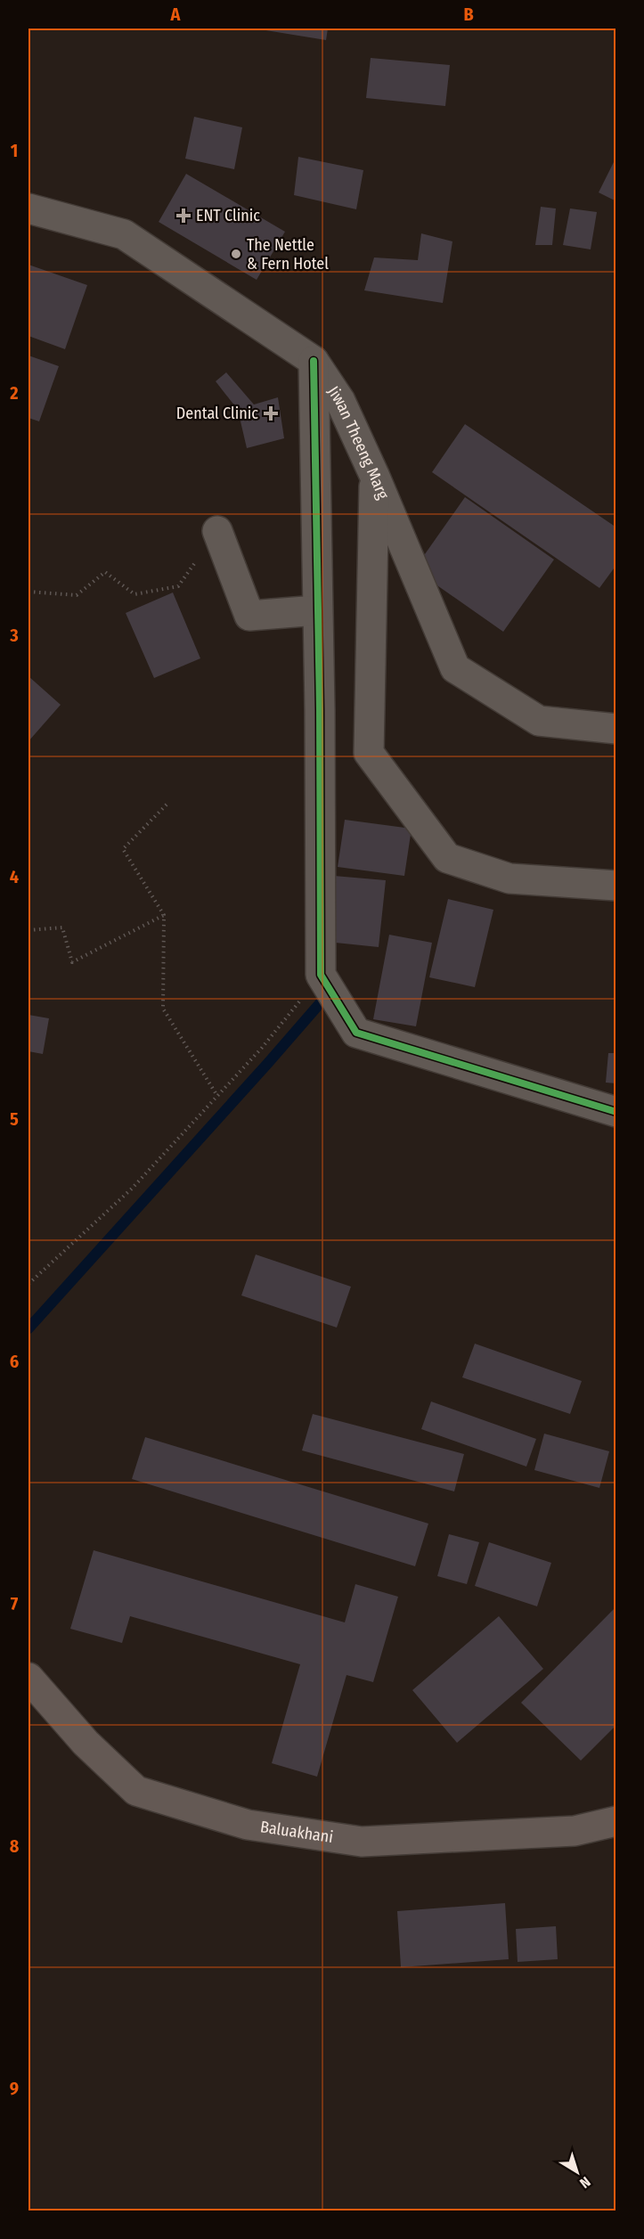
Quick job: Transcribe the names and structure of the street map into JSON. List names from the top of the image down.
{
  "streets": {
    "main road": ["Baluakhani"],
    "street": ["Jiwan Theeng Marg"]
  },
  "places": {
    "health": ["ENT Clinic", "Dental Clinic"],
    "other": ["The Nettle & Fern Hotel"]
  },
  "north": "bottom right",
  "grid": {
    "columns": ["A", "B"],
    "rows": [
      "1",
      "2",
      "3",
      "4",
      "5",
      "6",
      "7",
      "8",
      "9"
    ]
  }
}
